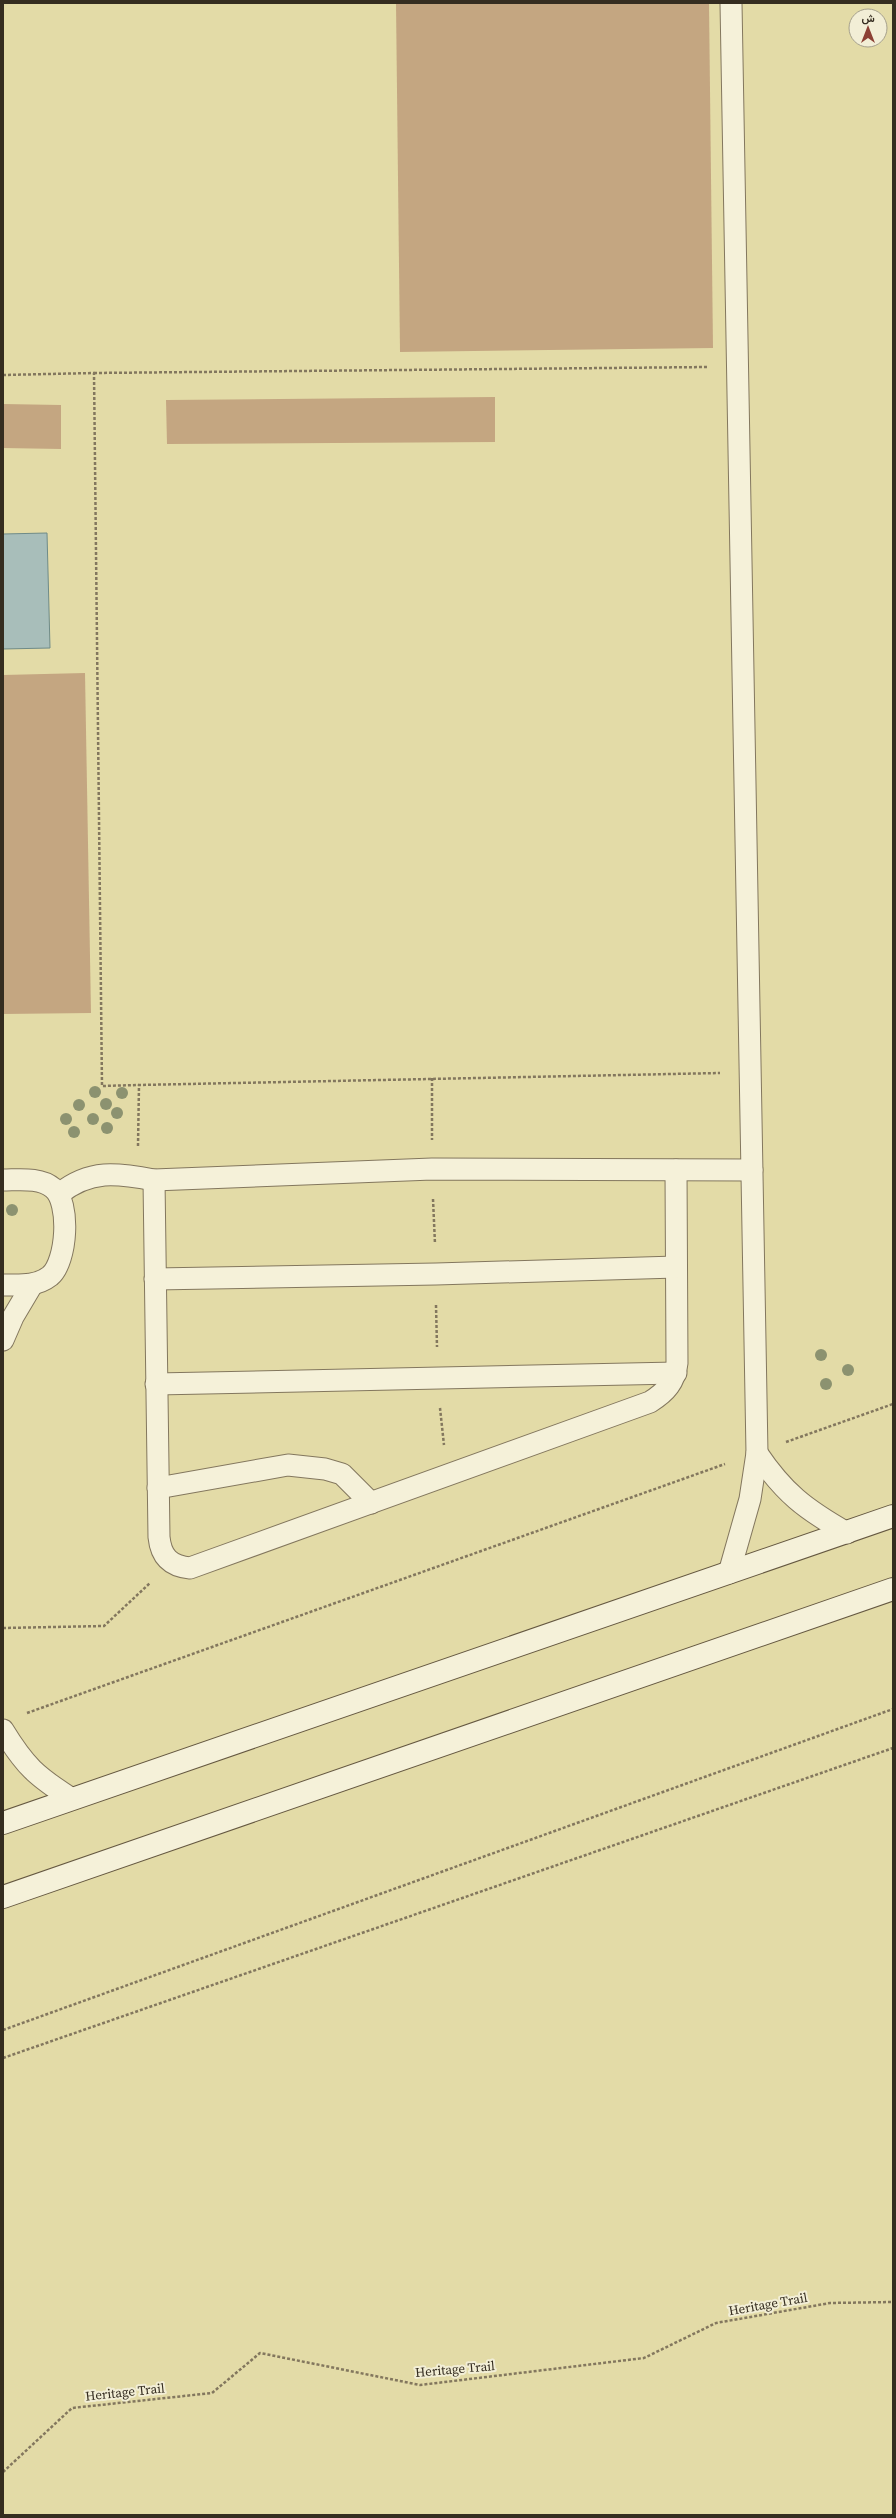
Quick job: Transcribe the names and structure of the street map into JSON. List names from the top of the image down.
{
  "streets": {
    "path": ["Heritage Trail"]
  },
  "north": "top"
}
